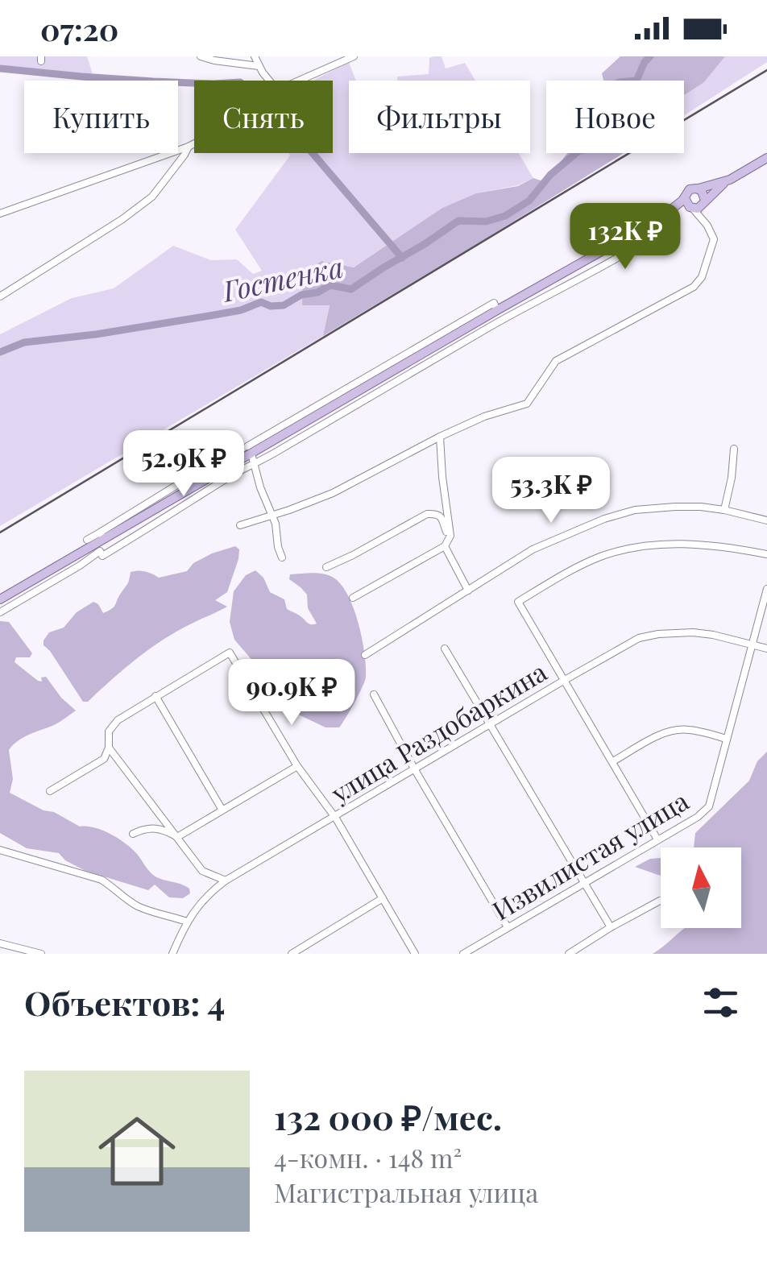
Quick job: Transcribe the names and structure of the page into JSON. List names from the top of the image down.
{
  "streets": {
    "street": ["улица Раздобаркина", "Извилистая улица"]
  },
  "crossings": [
    ["улица Раздобаркина", "Извилистая улица"]
  ],
  "water": ["Гостенка"],
  "north": "top",
  "page": {
    "status": "07:20",
    "chip": [
      "Купить",
      "Снять",
      "Фильтры",
      "Новое"
    ],
    "price": [
      "132K ₽",
      "52.9K ₽",
      "53.3K ₽",
      "90.9K ₽"
    ],
    "heading": "Объектов: 4",
    "list": [
      {
        "name": "132 000 ₽/мес.",
        "note": "4-комн. · 148 m² · Магистральная улица"
      }
    ]
  }
}
